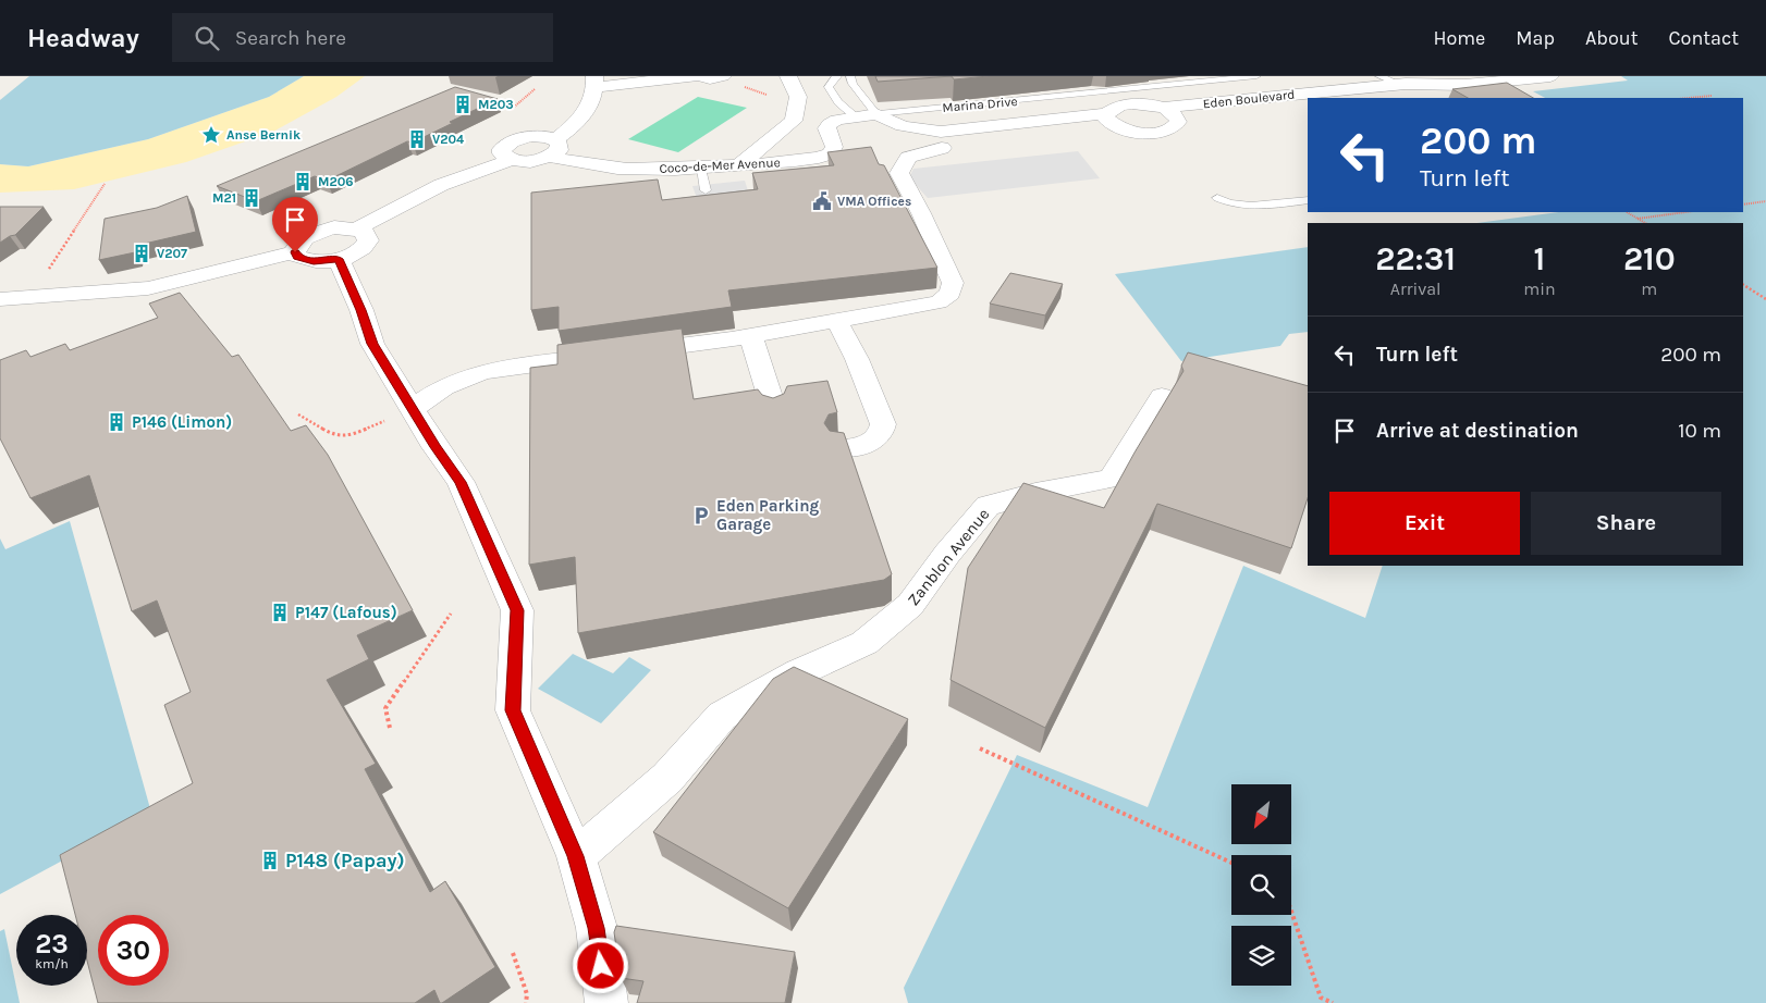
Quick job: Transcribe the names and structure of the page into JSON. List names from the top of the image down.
{
  "streets": {
    "street": [
      "Eden Boulevard",
      "Marina Drive",
      "Coco-de-Mer Avenue",
      "Zanblon Avenue"
    ]
  },
  "crossings": [
    ["Eden Boulevard", "Marina Drive"],
    ["Marina Drive", "Coco-de-Mer Avenue"]
  ],
  "places": {
    "building": [
      "M203",
      "V204",
      "M206",
      "M21",
      "V207",
      "P146 (Limon)",
      "P147 (Lafous)",
      "P148 (Papay)"
    ],
    "place": ["Anse Bernik"],
    "public building": ["VMA Offices"],
    "parking": ["Eden Parking Garage"]
  },
  "north": "bottom left",
  "page": {
    "header": "Headway",
    "search": "Search here",
    "nav": [
      "Home",
      "Map",
      "About",
      "Contact"
    ],
    "turn": ["200 m", "Turn left"],
    "eta": [
      "22:31",
      "Arrival",
      "1",
      "min",
      "210",
      "m"
    ],
    "list": [
      {
        "name": "Turn left",
        "value": "200 m"
      },
      {
        "name": "Arrive at destination",
        "value": "10 m"
      }
    ],
    "buttons": ["Exit", "Share"],
    "speed": "23 km/h",
    "limit": "30"
  }
}
